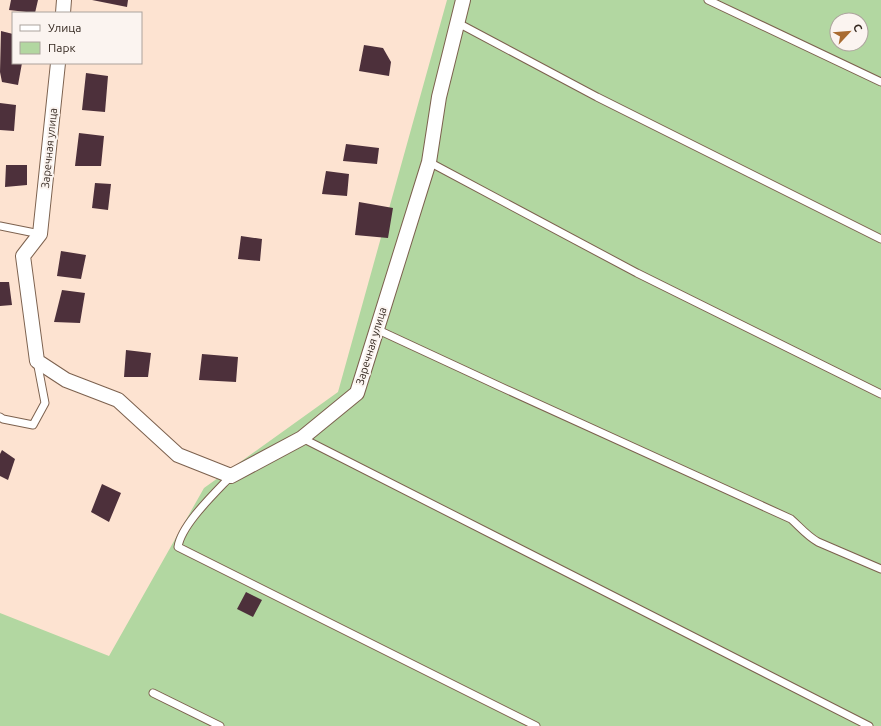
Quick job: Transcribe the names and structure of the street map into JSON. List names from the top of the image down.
{
  "streets": {
    "street": ["Заречная улица"]
  },
  "legend": ["Улица", "Парк"],
  "north": "top right"
}
